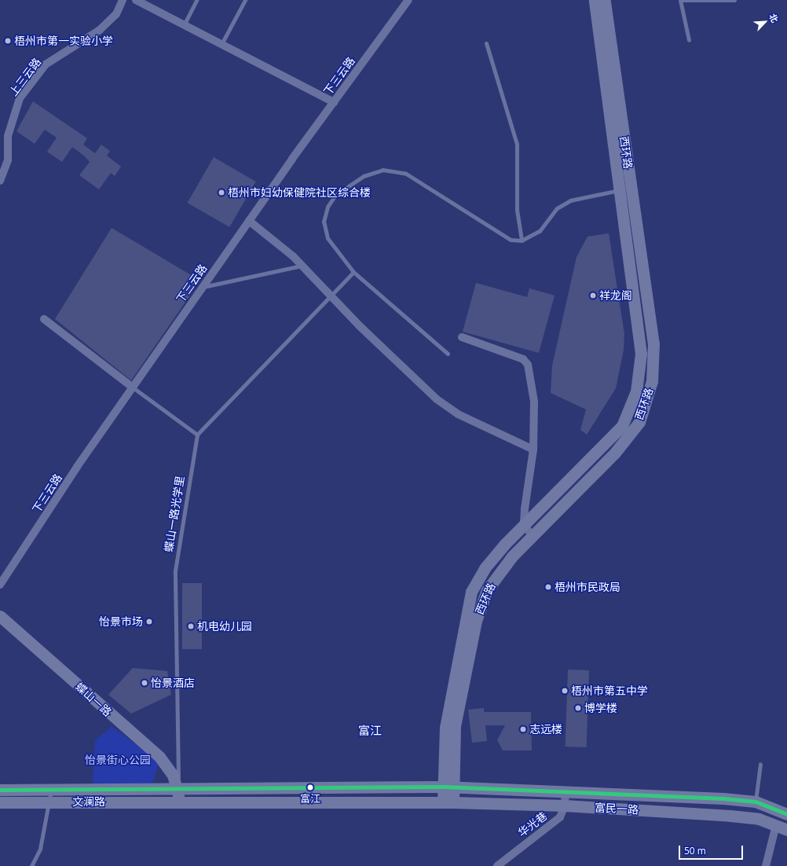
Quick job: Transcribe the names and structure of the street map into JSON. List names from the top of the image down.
{
  "streets": {
    "main road": [
      "西环路",
      "蝶山一路",
      "文澜路",
      "富民一路"
    ],
    "street": ["下三云路", "上三云路", "华光巷"],
    "lane": ["蝶山一路光学里"]
  },
  "crossings": [
    ["西环路", "富民一路"],
    ["蝶山一路光学里", "蝶山一路"],
    ["蝶山一路光学里", "文澜路"],
    ["蝶山一路光学里", "富民一路"],
    ["蝶山一路", "文澜路"],
    ["蝶山一路", "富民一路"],
    ["文澜路", "富民一路"],
    ["富民一路", "华光巷"]
  ],
  "districts": ["富江"],
  "parks": ["怡景街心公园"],
  "places": [
    "梧州市第一实验小学",
    "梧州市妇幼保健院社区综合楼",
    "祥龙阁",
    "梧州市民政局",
    "怡景市场",
    "机电幼儿园",
    "怡景酒店",
    "梧州市第五中学",
    "博学楼",
    "志远楼",
    "富江"
  ],
  "scale_bar": "50 m",
  "north": "top right"
}
